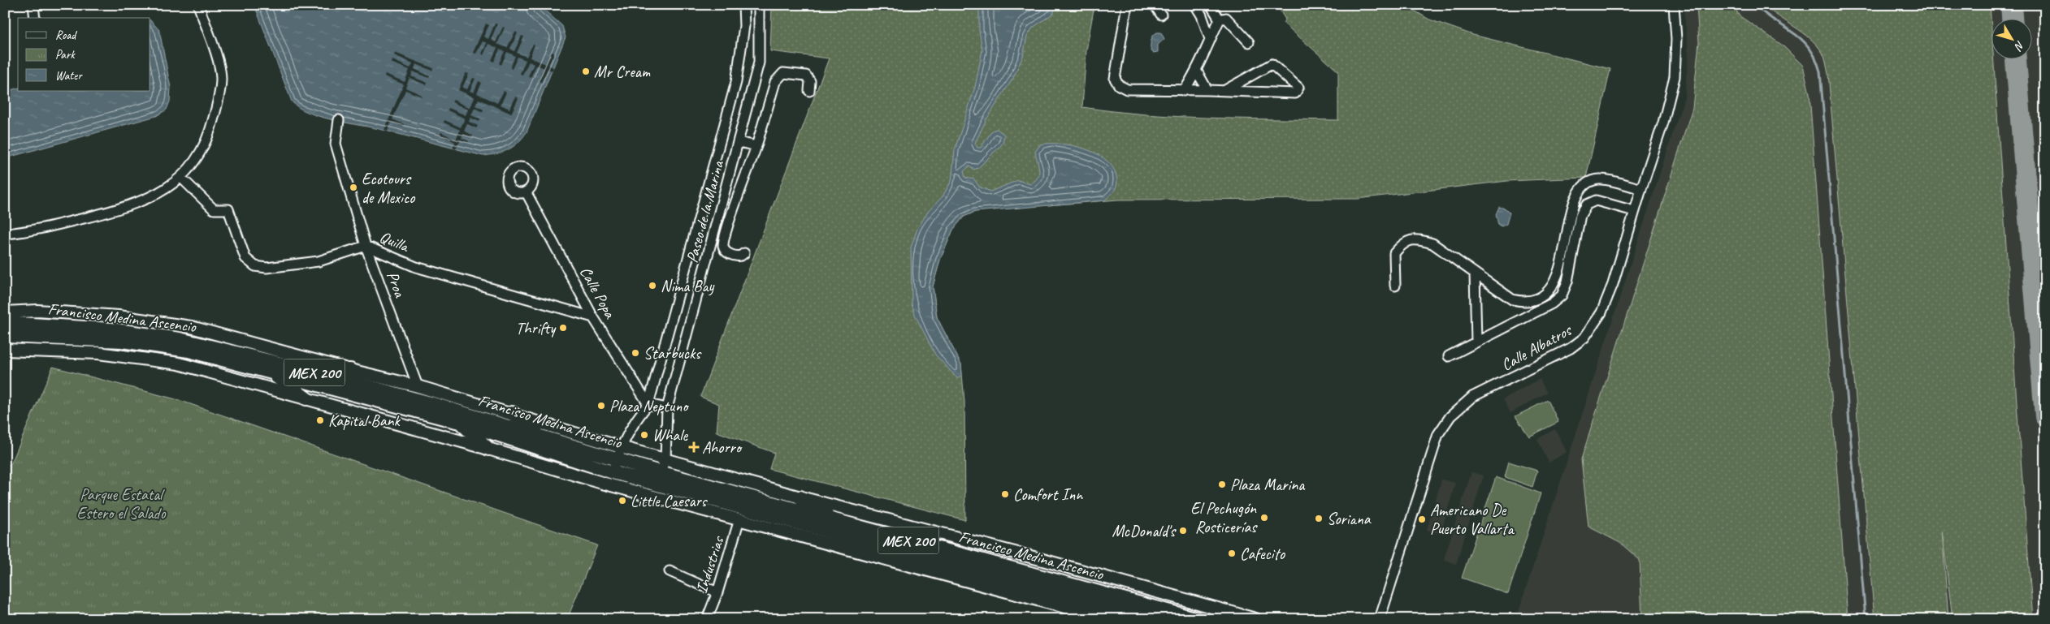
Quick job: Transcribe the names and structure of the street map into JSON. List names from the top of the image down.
{
  "streets": {
    "highway": ["Francisco Medina Ascencio", "MEX 200"],
    "street": [
      "Paseo de la Marina",
      "Quilla",
      "Proa",
      "Calle Popa",
      "Calle Albatros",
      "Industrias"
    ]
  },
  "crossings": [
    ["Paseo de la Marina", "Calle Popa"],
    ["Paseo de la Marina", "Francisco Medina Ascencio"],
    ["Quilla", "Proa"],
    ["Quilla", "Calle Popa"],
    ["Francisco Medina Ascencio", "Industrias"]
  ],
  "parks": ["Parque Estatal Estero el Salado"],
  "places": {
    "other": [
      "Mr Cream",
      "Ecotours de Mexico",
      "Nima Bay",
      "Thrifty",
      "Starbucks",
      "Plaza Neptuno",
      "Kapital Bank",
      "Whale",
      "Plaza Marina",
      "Comfort Inn",
      "Little Caesars",
      "El Pechugón Rosticerías",
      "Soriana",
      "Americano De Puerto Vallarta",
      "McDonald's",
      "Cafecito"
    ],
    "health": ["Ahorro"]
  },
  "legend": ["Road", "Park", "Water"],
  "north": "bottom right"
}
